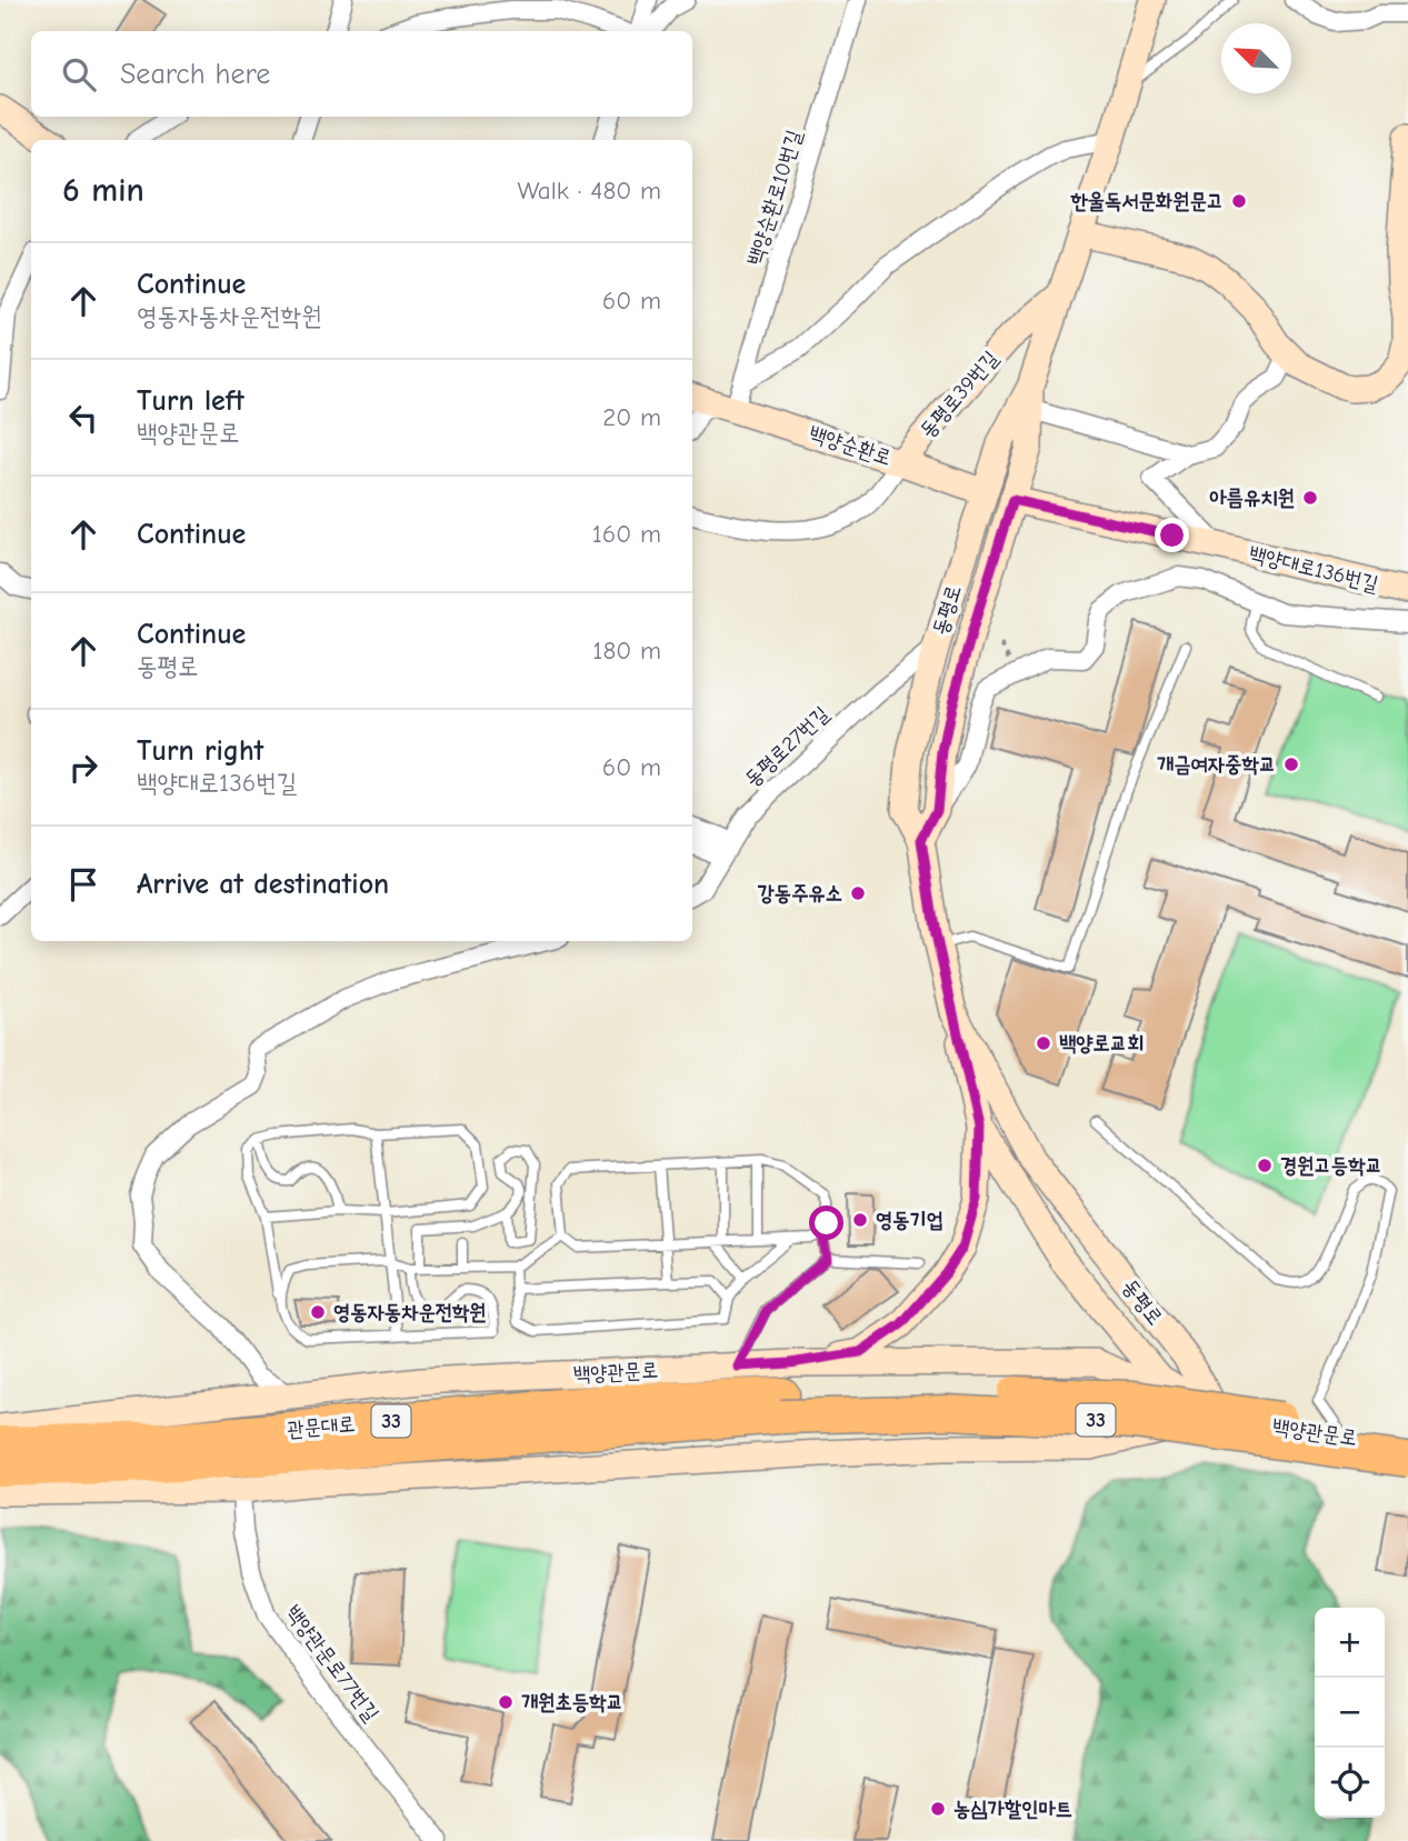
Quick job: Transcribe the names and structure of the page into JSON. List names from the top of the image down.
{
  "streets": {
    "highway": ["33", "관문대로"],
    "main road": [
      "동평로39번길",
      "백양순환로",
      "백양대로136번길",
      "동평로",
      "백양관문로"
    ],
    "street": ["백양순환로10번길", "동평로27번길", "백양관문로77번길"]
  },
  "crossings": [
    ["백양순환로10번길", "백양순환로"],
    ["동평로39번길", "백양순환로"],
    ["동평로39번길", "동평로"],
    ["백양순환로", "동평로"],
    ["백양대로136번길", "동평로"],
    ["동평로", "동평로27번길"],
    ["동평로", "백양관문로"],
    ["백양관문로", "33"],
    ["백양관문로", "관문대로"],
    ["백양관문로", "백양관문로77번길"],
    ["33", "관문대로"]
  ],
  "places": [
    "한울독서문화원문고",
    "아름유치원",
    "개금여자중학교",
    "강동주유소",
    "백양로교회",
    "경원고등학교",
    "영동기업",
    "영동자동차운전학원",
    "개원초등학교",
    "농심가할인마트"
  ],
  "north": "top left",
  "page": {
    "search": "Search here",
    "heading": ["6 min", "Walk · 480 m"],
    "list": [
      ["Continue", "영동자동차운전학원", "60 m"],
      ["Turn left", "백양관문로", "20 m"],
      ["Continue", "160 m"],
      ["Continue", "동평로", "180 m"],
      ["Turn right", "백양대로136번길", "60 m"],
      "Arrive at destination"
    ],
    "map_buttons": ["+", "−"]
  }
}
